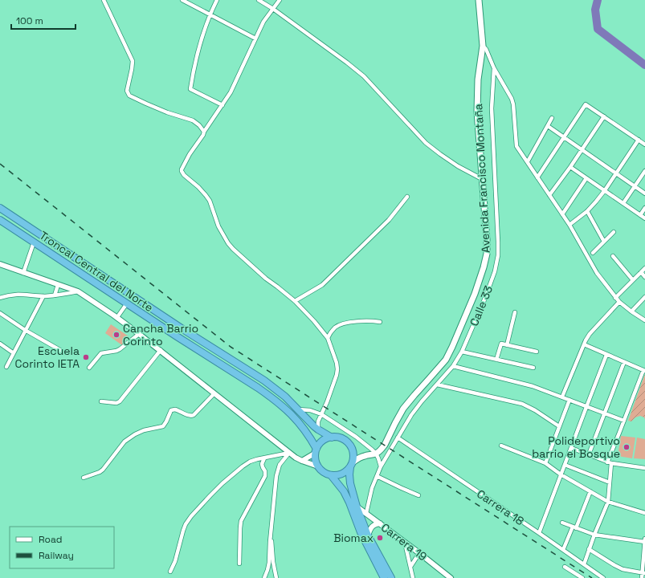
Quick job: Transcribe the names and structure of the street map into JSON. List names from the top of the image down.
{
  "streets": {
    "highway": ["Troncal Central del Norte"],
    "main road": ["Avenida Francisco Montaña"],
    "street": ["Calle 33", "Carrera 18", "Carrera 19"]
  },
  "crossings": [
    ["Calle 33", "Carrera 18"],
    ["Calle 33", "Carrera 19"]
  ],
  "places": [
    "Cancha Barrio Corinto",
    "Escuela Corinto IETA",
    "Polideportivo barrio el Bosque",
    "Biomax"
  ],
  "legend": ["Road", "Railway"],
  "scale_bar": "100 m"
}
